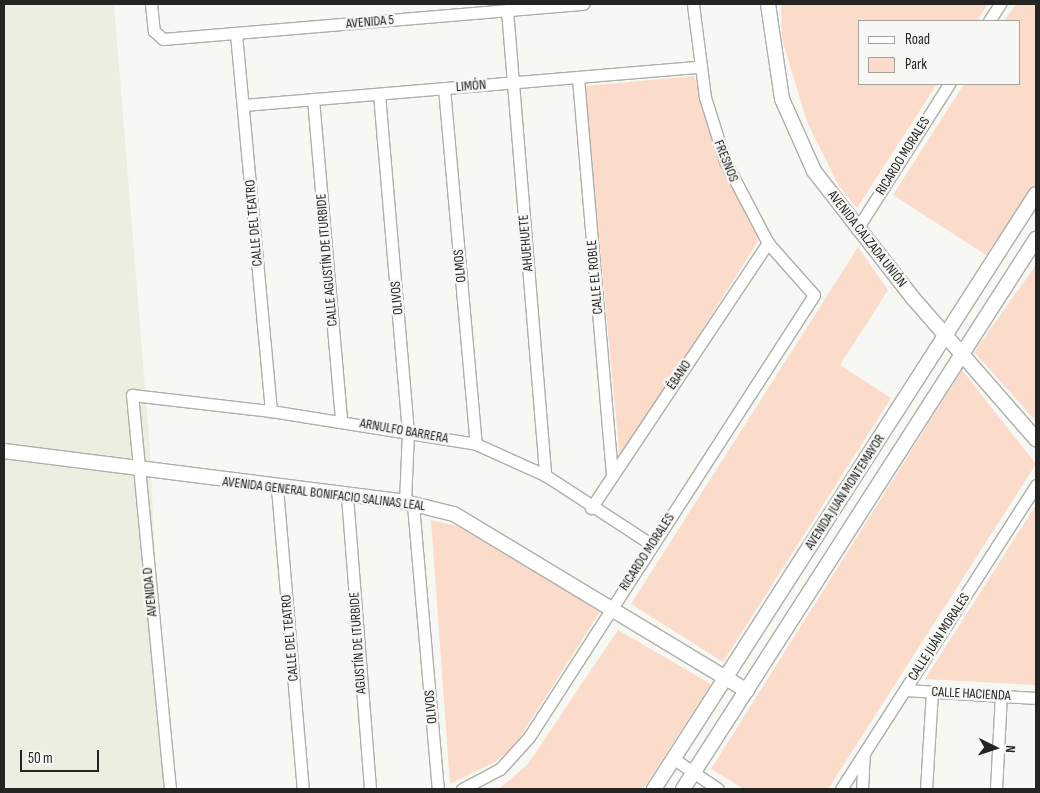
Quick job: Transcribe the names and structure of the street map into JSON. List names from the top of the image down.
{
  "streets": {
    "street": [
      "AVENIDA 5",
      "LIMÓN",
      "RICARDO MORALES",
      "FRESNOS",
      "CALLE DEL TEATRO",
      "AVENIDA CALZADA UNIÓN",
      "AHUEHUETE",
      "CALLE AGUSTÍN DE ITURBIDE",
      "OLMOS",
      "CALLE EL ROBLE",
      "OLIVOS",
      "ÉBANO",
      "ARNULFO BARRERA",
      "AVENIDA JUAN MONTEMAYOR",
      "AVENIDA GENERAL BONIFACIO SALINAS LEAL",
      "AVENIDA D",
      "CALLE JUÁN MORALES",
      "AGUSTÍN DE ITURBIDE",
      "CALLE HACIENDA"
    ]
  },
  "crossings": [
    ["AVENIDA 5", "CALLE DEL TEATRO"],
    ["AVENIDA 5", "AHUEHUETE"],
    ["LIMÓN", "FRESNOS"],
    ["LIMÓN", "CALLE DEL TEATRO"],
    ["LIMÓN", "AHUEHUETE"],
    ["LIMÓN", "CALLE AGUSTÍN DE ITURBIDE"],
    ["LIMÓN", "OLMOS"],
    ["LIMÓN", "CALLE EL ROBLE"],
    ["LIMÓN", "OLIVOS"],
    ["RICARDO MORALES", "FRESNOS"],
    ["RICARDO MORALES", "AVENIDA CALZADA UNIÓN"],
    ["RICARDO MORALES", "ARNULFO BARRERA"],
    ["RICARDO MORALES", "AVENIDA GENERAL BONIFACIO SALINAS LEAL"],
    ["FRESNOS", "ÉBANO"],
    ["CALLE DEL TEATRO", "ARNULFO BARRERA"],
    ["CALLE DEL TEATRO", "AVENIDA GENERAL BONIFACIO SALINAS LEAL"],
    ["AVENIDA CALZADA UNIÓN", "AVENIDA JUAN MONTEMAYOR"],
    ["AHUEHUETE", "ARNULFO BARRERA"],
    ["CALLE AGUSTÍN DE ITURBIDE", "ARNULFO BARRERA"],
    ["OLMOS", "ARNULFO BARRERA"],
    ["CALLE EL ROBLE", "ÉBANO"],
    ["OLIVOS", "ARNULFO BARRERA"],
    ["OLIVOS", "AVENIDA GENERAL BONIFACIO SALINAS LEAL"],
    ["ÉBANO", "ARNULFO BARRERA"],
    ["ARNULFO BARRERA", "AVENIDA D"],
    ["AVENIDA JUAN MONTEMAYOR", "AVENIDA GENERAL BONIFACIO SALINAS LEAL"],
    ["AVENIDA GENERAL BONIFACIO SALINAS LEAL", "AVENIDA D"],
    ["AVENIDA GENERAL BONIFACIO SALINAS LEAL", "AGUSTÍN DE ITURBIDE"],
    ["CALLE JUÁN MORALES", "CALLE HACIENDA"]
  ],
  "legend": ["Road", "Park"],
  "scale_bar": "50 m",
  "north": "right"
}
